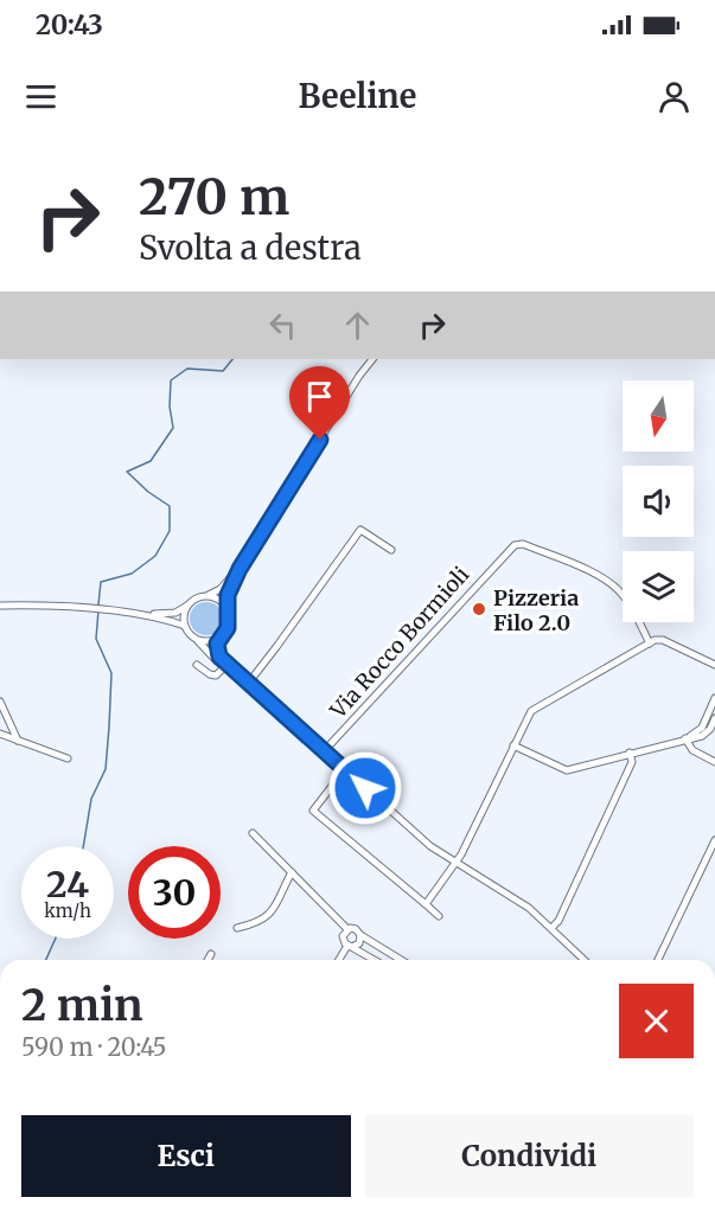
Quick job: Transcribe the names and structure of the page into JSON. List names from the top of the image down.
{
  "streets": {
    "street": ["Via Rocco Bormioli"]
  },
  "places": ["Pizzeria Filo 2.0"],
  "north": "bottom",
  "page": {
    "status": "20:43",
    "header": "Beeline",
    "turn": ["270 m", "Svolta a destra"],
    "speed": "24 km/h",
    "limit": "30",
    "heading": ["2 min", "590 m · 20:45"],
    "buttons": ["Esci", "Condividi"]
  }
}
